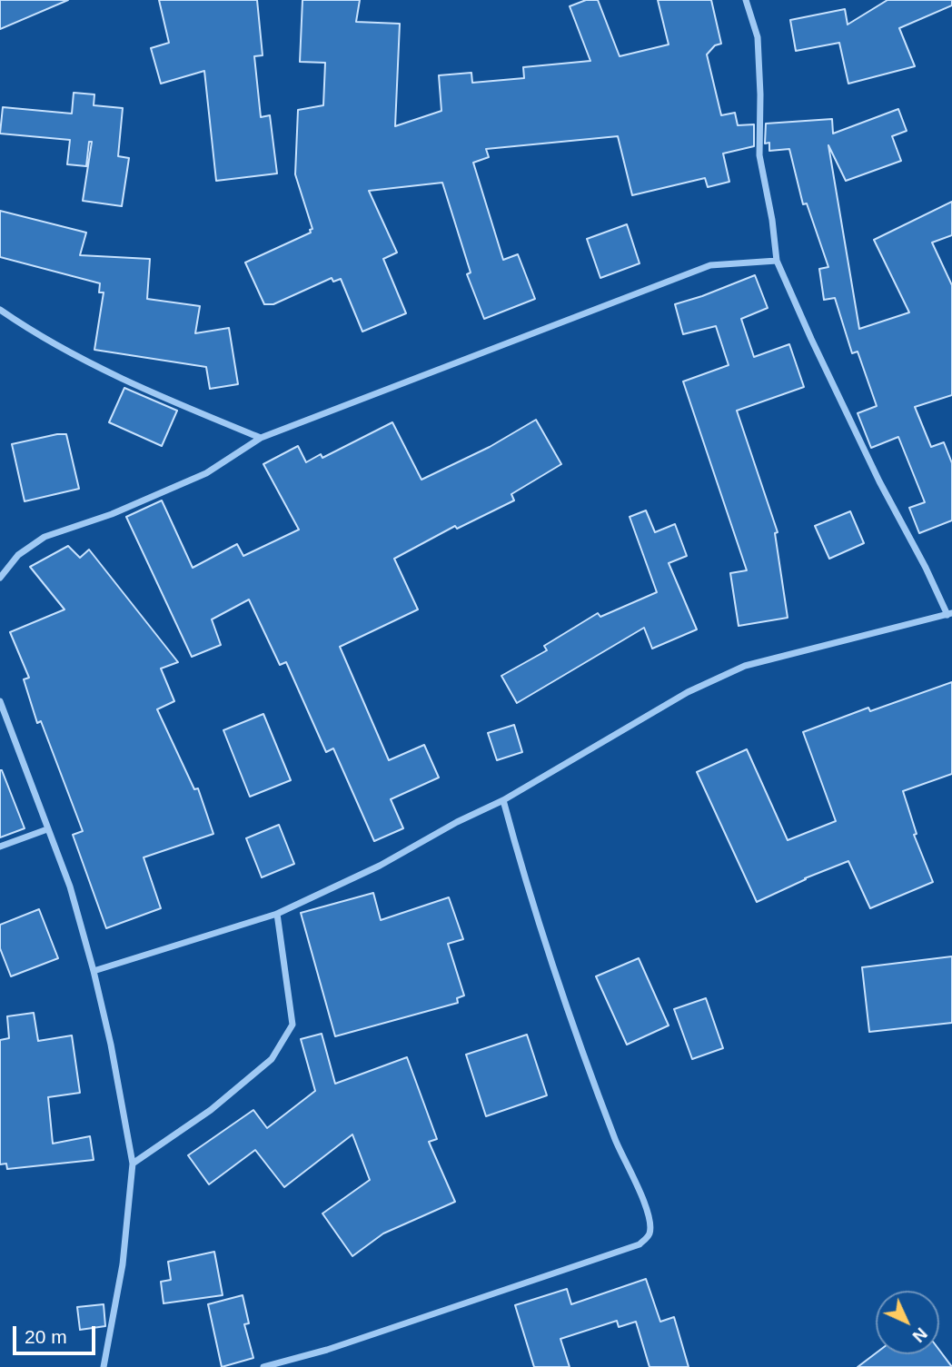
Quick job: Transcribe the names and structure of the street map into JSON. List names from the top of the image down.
{
  "scale_bar": "20 m",
  "north": "bottom right"
}
